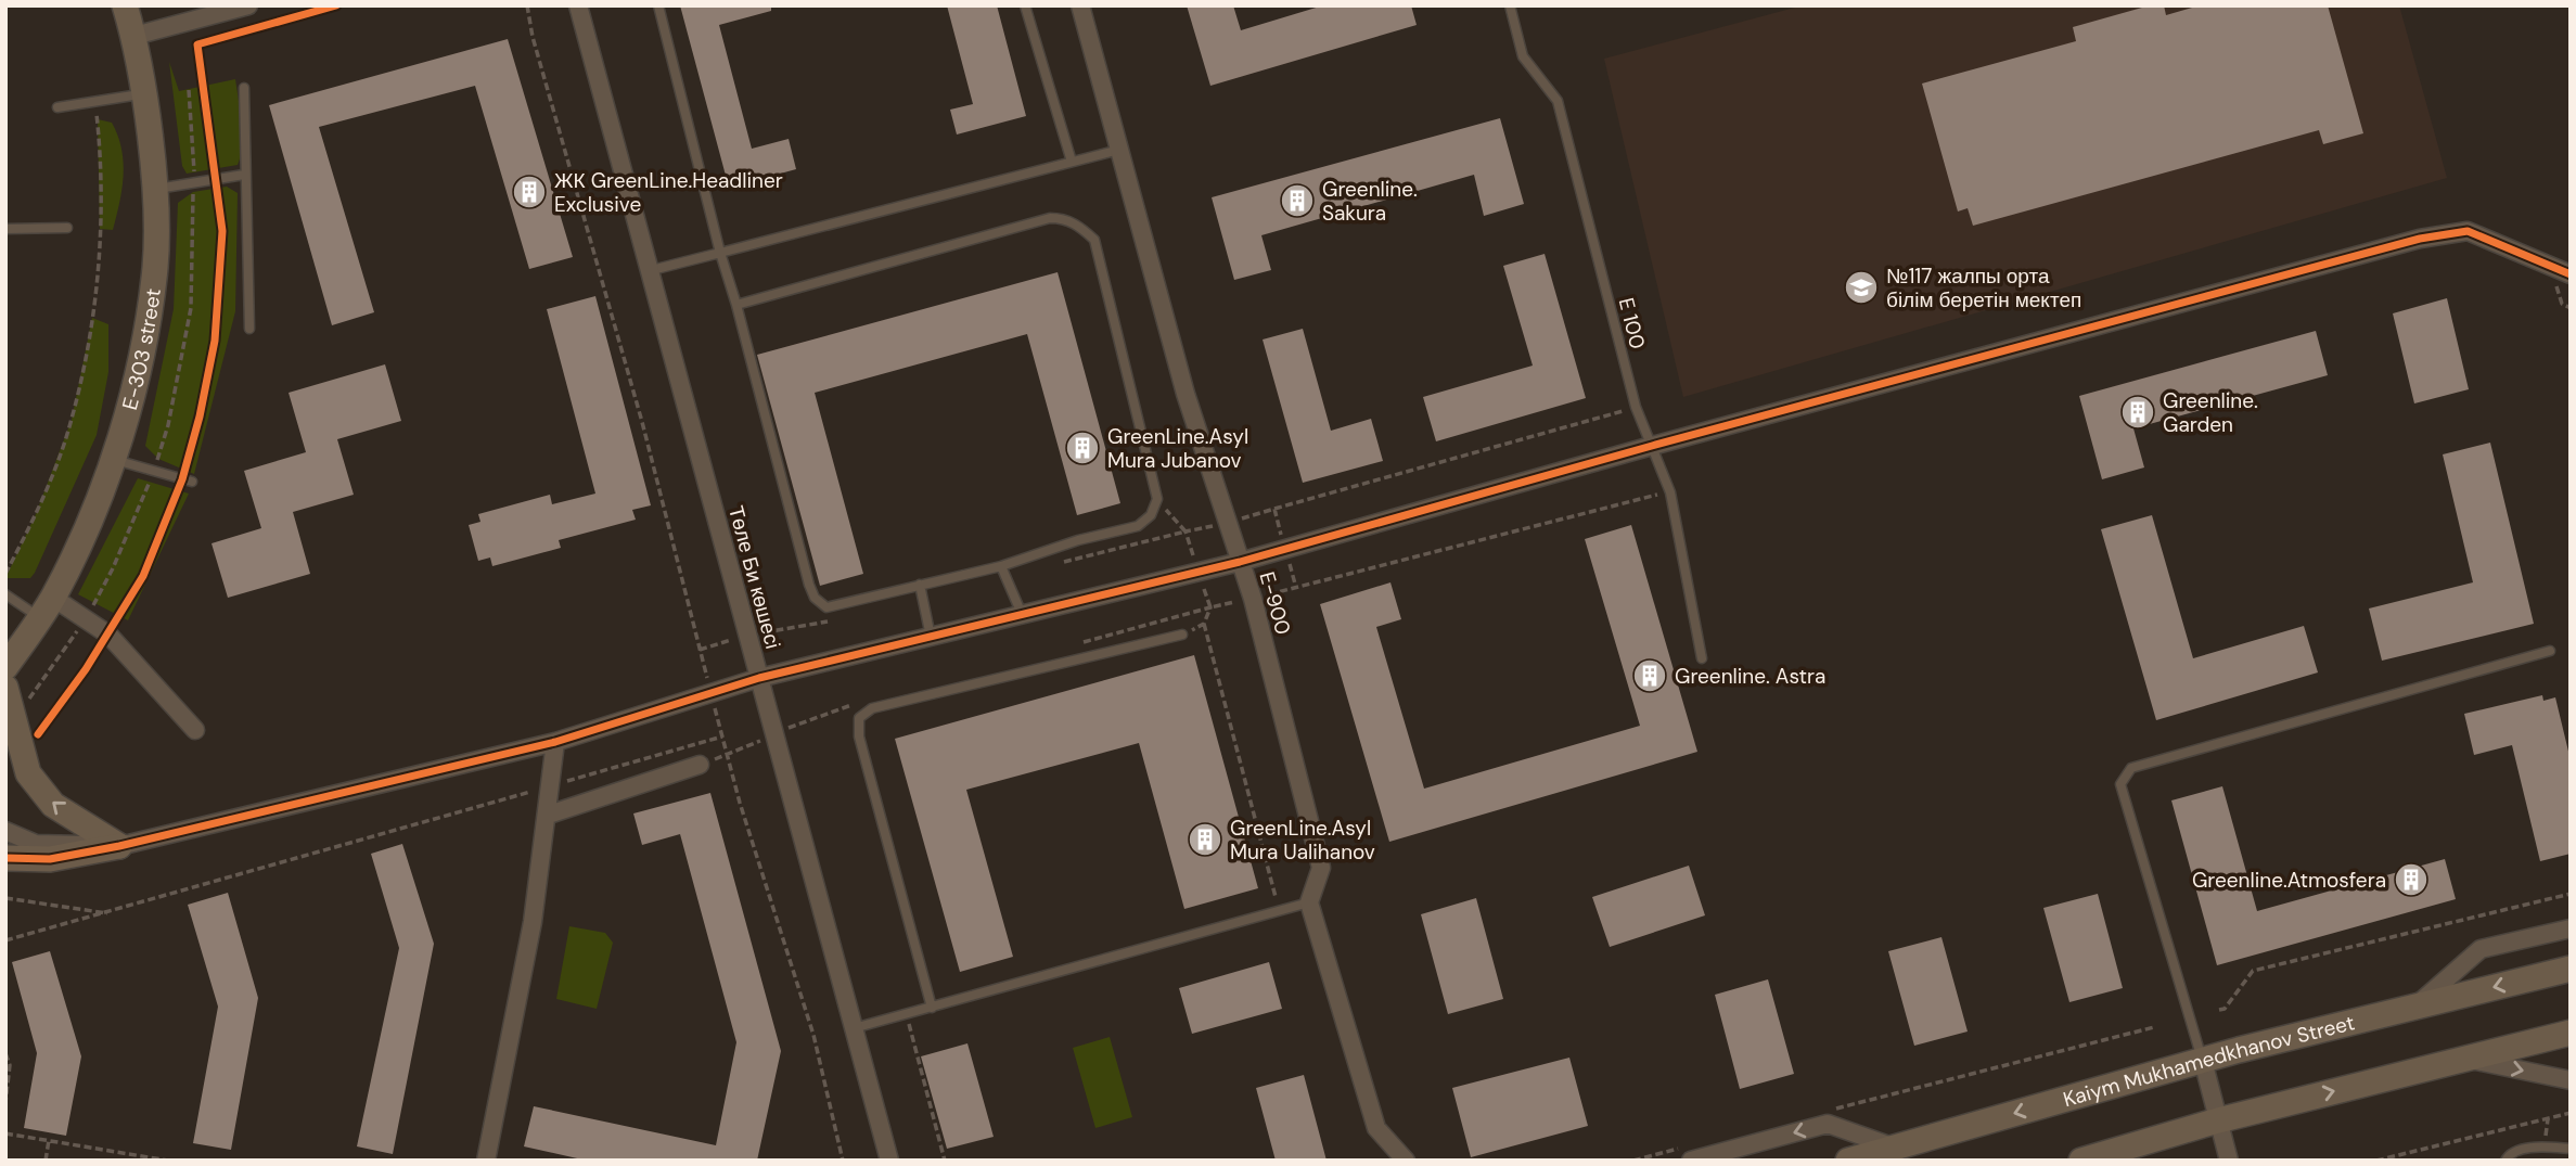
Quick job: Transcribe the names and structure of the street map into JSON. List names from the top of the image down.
{
  "streets": {
    "main road": ["E-303 street", "Kaiym Mukhamedkhanov Street"],
    "street": ["Төле Би көшесі", "E-900"],
    "lane": ["E 100"]
  },
  "places": {
    "building": [
      "ЖК GreenLine.Headliner Exclusive",
      "Greenline. Sakura",
      "Greenline. Garden",
      "GreenLine.Asyl Mura Jubanov",
      "Greenline. Astra",
      "GreenLine.Asyl Mura Ualihanov",
      "Greenline.Atmosfera"
    ],
    "school or university": ["№117 жалпы орта білім беретін мектеп"]
  }
}
